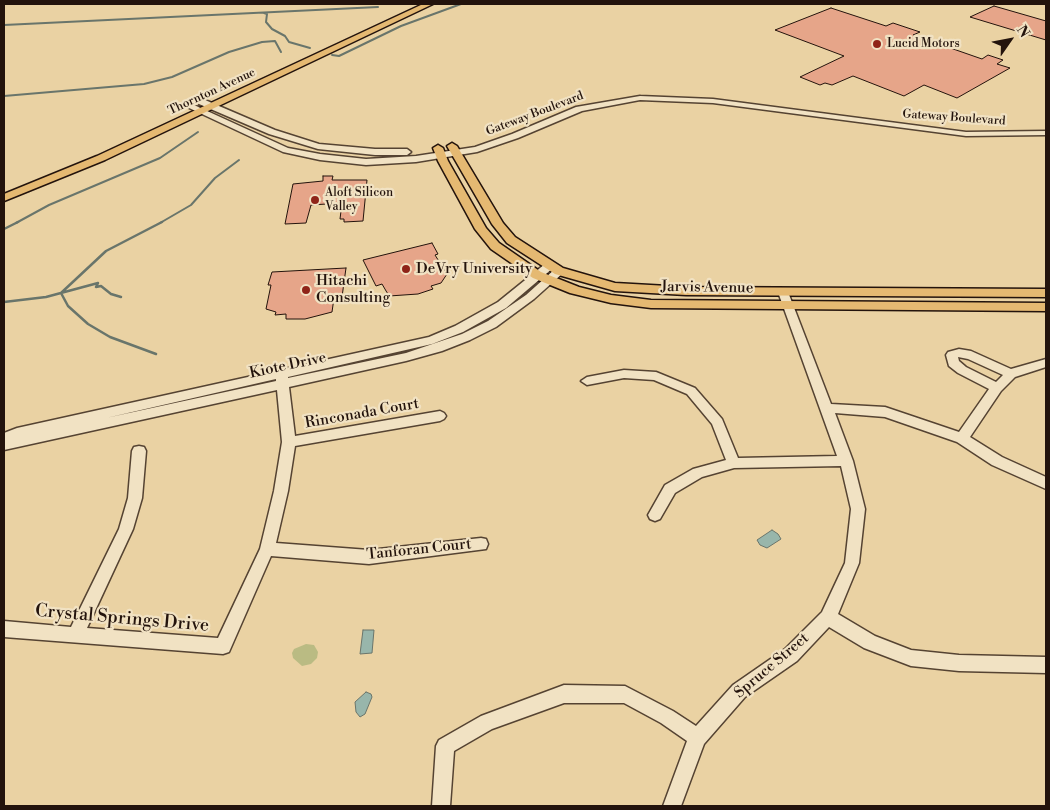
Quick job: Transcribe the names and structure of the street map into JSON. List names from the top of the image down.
{
  "streets": {
    "main road": ["Thornton Avenue", "Jarvis Avenue"],
    "street": [
      "Gateway Boulevard",
      "Kiote Drive",
      "Rinconada Court",
      "Tanforan Court",
      "Crystal Springs Drive",
      "Spruce Street"
    ]
  },
  "crossings": [
    ["Thornton Avenue", "Gateway Boulevard"],
    ["Gateway Boulevard", "Jarvis Avenue"],
    ["Jarvis Avenue", "Kiote Drive"],
    ["Jarvis Avenue", "Spruce Street"],
    ["Kiote Drive", "Crystal Springs Drive"],
    ["Rinconada Court", "Crystal Springs Drive"],
    ["Tanforan Court", "Crystal Springs Drive"]
  ],
  "places": [
    "Lucid Motors",
    "Aloft Silicon Valley",
    "DeVry University",
    "Hitachi Consulting"
  ],
  "north": "top right"
}
